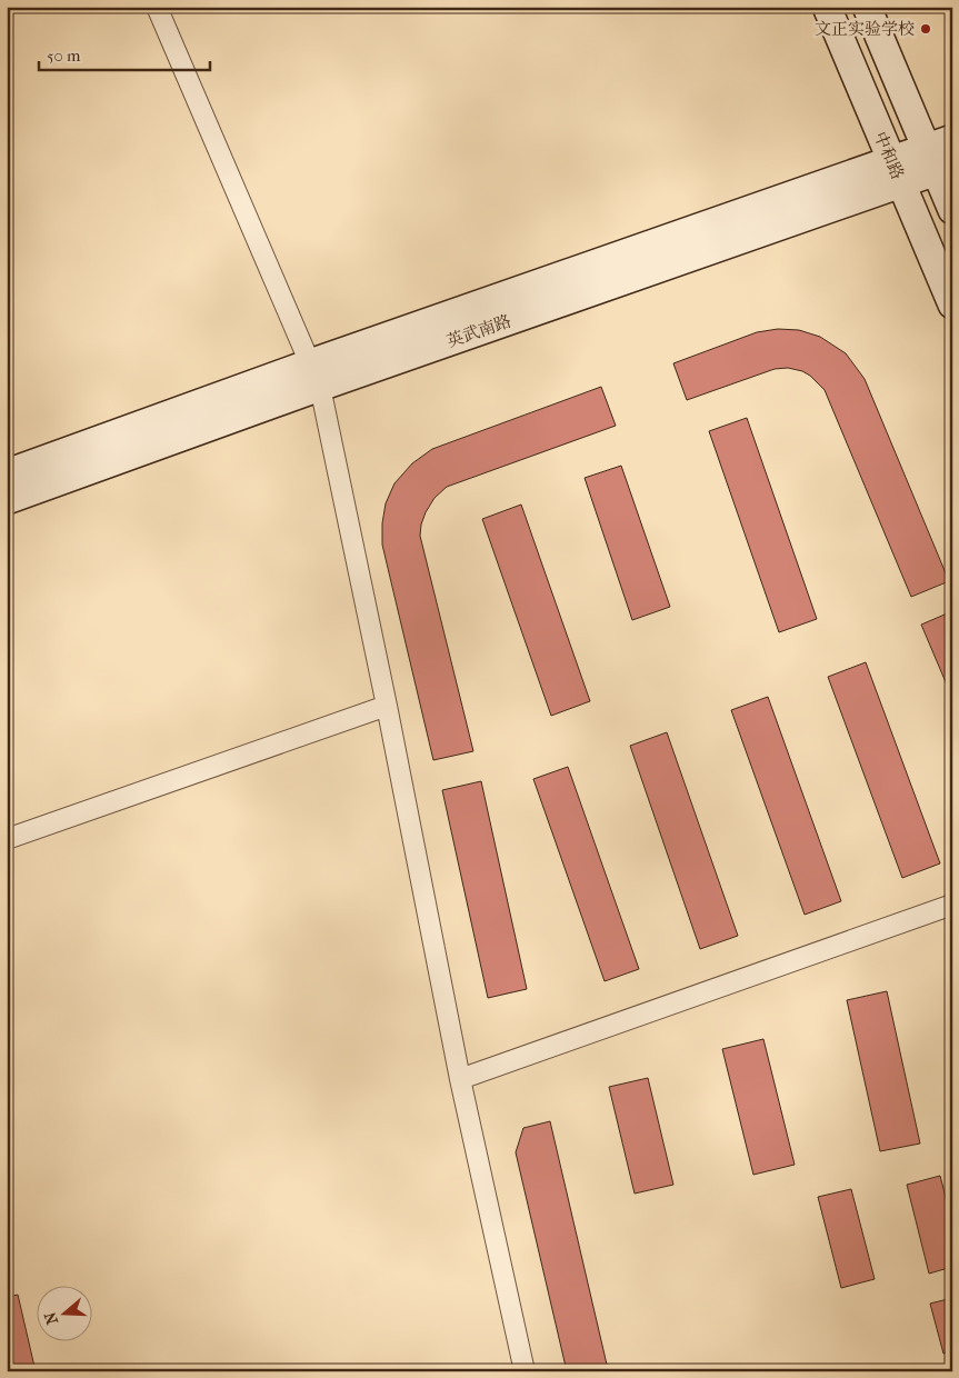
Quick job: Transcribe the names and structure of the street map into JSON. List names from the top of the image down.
{
  "streets": {
    "main road": ["中和路", "英武南路"]
  },
  "crossings": [
    ["中和路", "英武南路"]
  ],
  "places": ["文正实验学校"],
  "scale_bar": "50 m",
  "north": "left"
}
